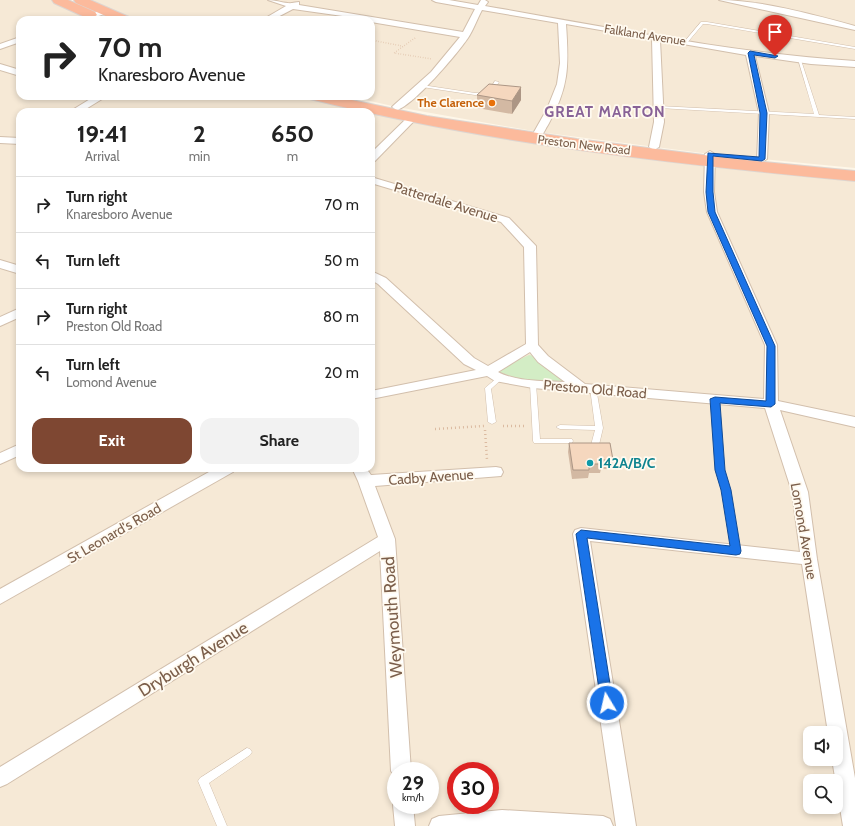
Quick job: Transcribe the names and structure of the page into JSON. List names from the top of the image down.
{
  "streets": {
    "highway": ["Preston New Road"],
    "street": [
      "Falkland Avenue",
      "Patterdale Avenue",
      "Preston Old Road",
      "Cadby Avenue",
      "Lomond Avenue",
      "St Leonard's Road",
      "Weymouth Road",
      "Dryburgh Avenue"
    ]
  },
  "crossings": [
    ["Preston New Road", "Lomond Avenue"],
    ["Preston Old Road", "Lomond Avenue"],
    ["Cadby Avenue", "Weymouth Road"],
    ["Weymouth Road", "Dryburgh Avenue"]
  ],
  "districts": ["GREAT MARTON"],
  "places": ["The Clarence", "142A/B/C"],
  "page": {
    "turn": ["70 m", "Knaresboro Avenue"],
    "eta": [
      "19:41",
      "Arrival",
      "2",
      "min",
      "650",
      "m"
    ],
    "list": [
      {
        "name": "Turn right",
        "note": "Knaresboro Avenue",
        "value": "70 m"
      },
      {
        "name": "Turn left",
        "value": "50 m"
      },
      {
        "name": "Turn right",
        "note": "Preston Old Road",
        "value": "80 m"
      },
      {
        "name": "Turn left",
        "note": "Lomond Avenue",
        "value": "20 m"
      }
    ],
    "buttons": ["Exit", "Share"],
    "speed": "29 km/h",
    "limit": "30"
  }
}
